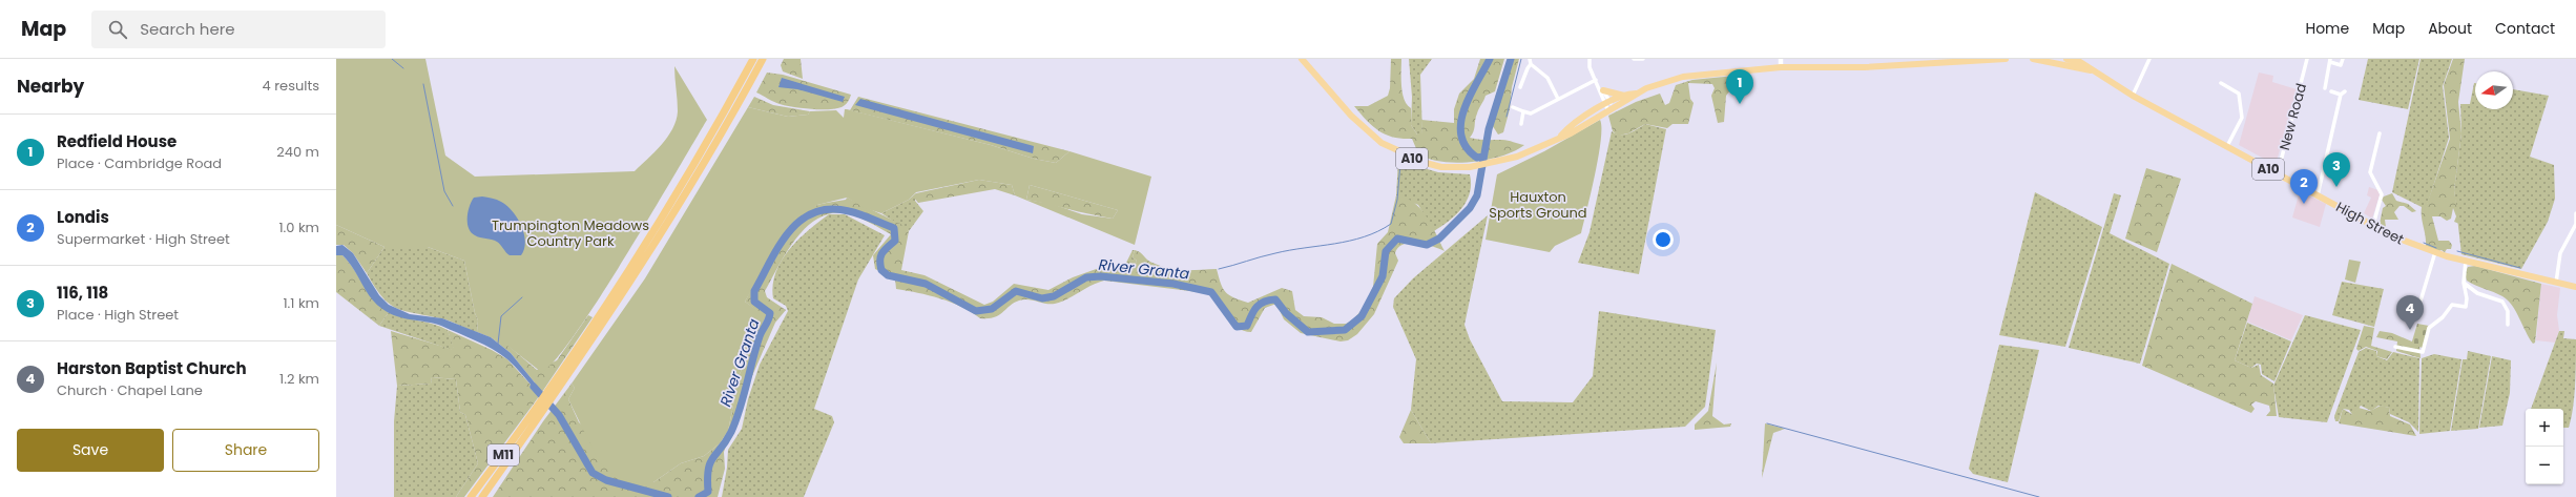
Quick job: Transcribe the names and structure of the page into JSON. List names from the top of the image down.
{
  "streets": {
    "highway": ["A10", "High Street", "M11"],
    "street": ["New Road"]
  },
  "crossings": [
    ["New Road", "High Street"],
    ["A10", "High Street"]
  ],
  "water": ["River Granta"],
  "parks": ["Hauxton Sports Ground", "Trumpington Meadows Country Park"],
  "north": "left",
  "page": {
    "header": "Map",
    "search": "Search here",
    "nav": [
      "Home",
      "Map",
      "About",
      "Contact"
    ],
    "heading": ["Nearby", "4 results"],
    "pins": [
      "1",
      "3",
      "2",
      "4"
    ],
    "list": [
      {
        "mark": "1",
        "name": "Redfield House",
        "note": "Place · Cambridge Road",
        "value": "240 m"
      },
      {
        "mark": "2",
        "name": "Londis",
        "note": "Supermarket · High Street",
        "value": "1.0 km"
      },
      {
        "mark": "3",
        "name": "116, 118",
        "note": "Place · High Street",
        "value": "1.1 km"
      },
      {
        "mark": "4",
        "name": "Harston Baptist Church",
        "note": "Church · Chapel Lane",
        "value": "1.2 km"
      }
    ],
    "map_buttons": ["+", "−"],
    "buttons": ["Save", "Share"]
  }
}
